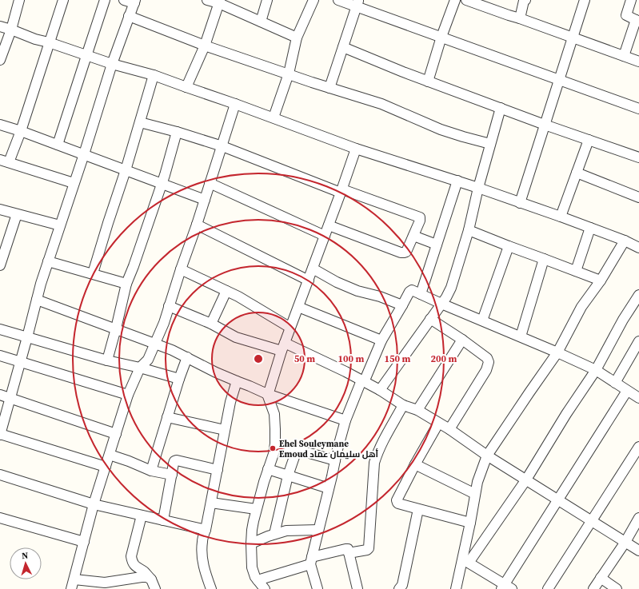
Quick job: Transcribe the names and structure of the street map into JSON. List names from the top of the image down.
{
  "places": ["Ehel Souleymane Emoud أهل سليمان عماد"],
  "north": "top",
  "rings": [
    "50 m",
    "100 m",
    "150 m",
    "200 m"
  ]
}
